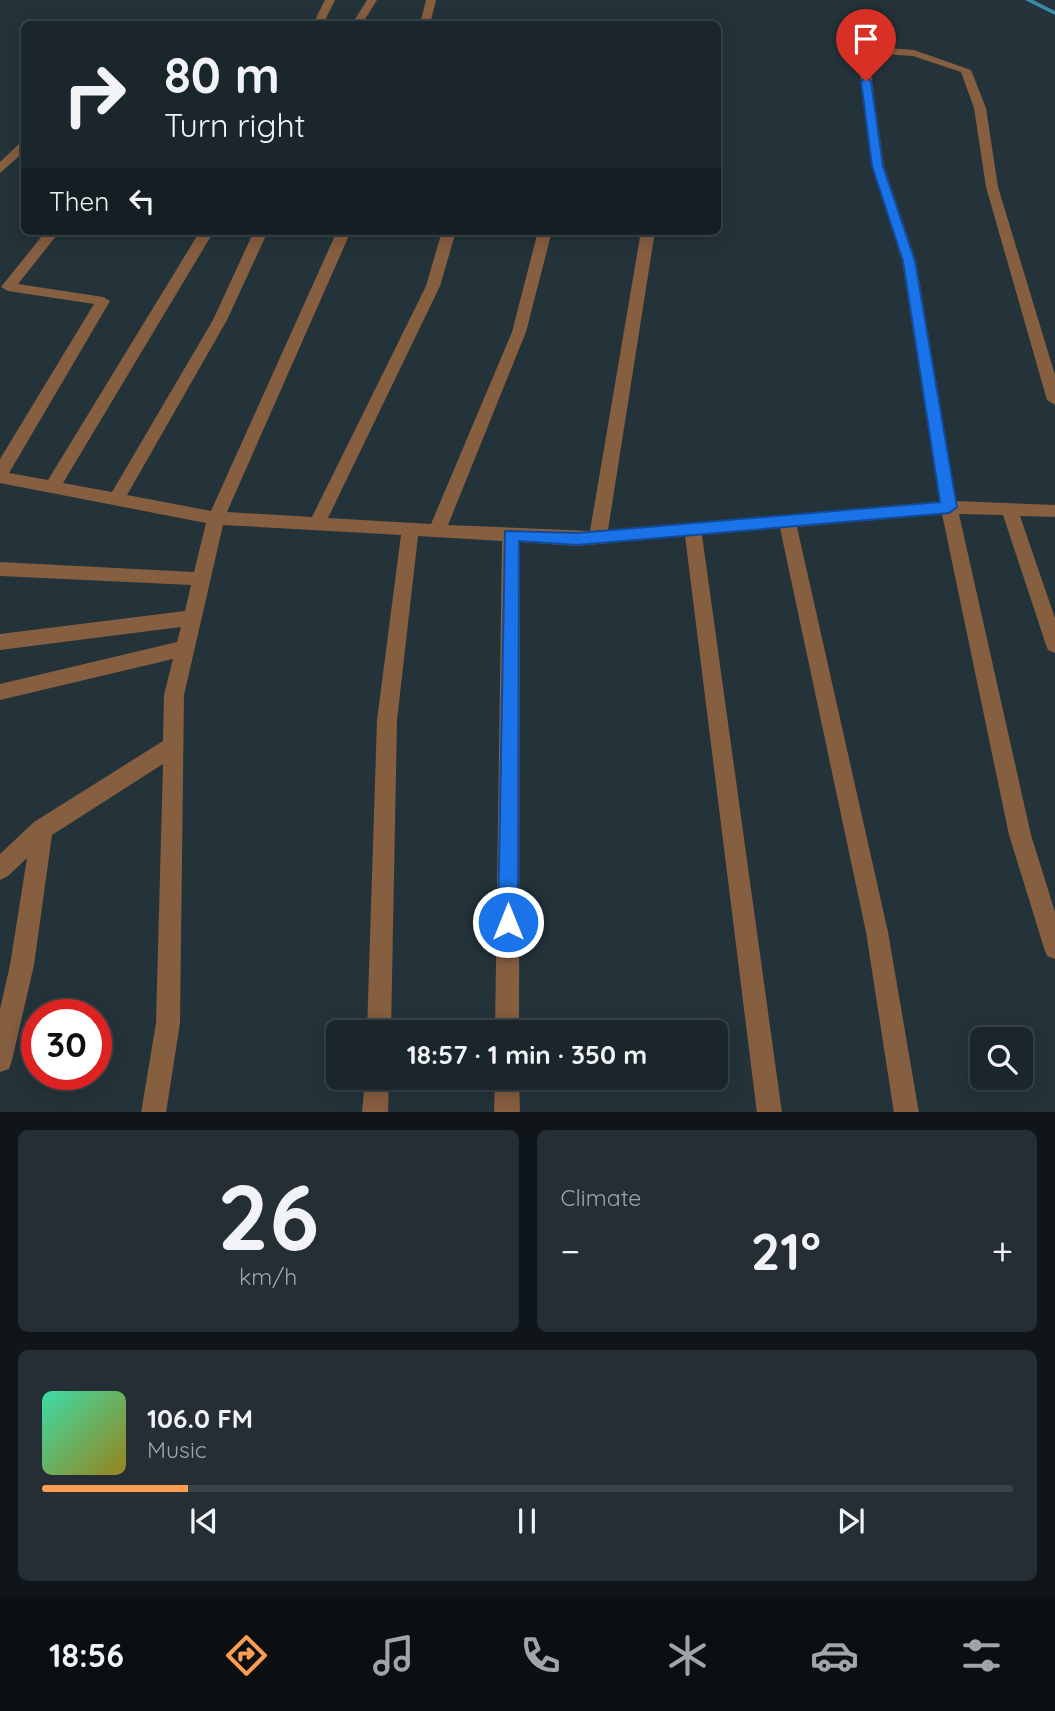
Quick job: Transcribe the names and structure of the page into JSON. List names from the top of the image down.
{
  "page": {
    "turn": ["80 m", "Turn right"],
    "then": "Then",
    "limit": "30",
    "trip": "18:57 · 1 min · 350 m",
    "tile": [
      ["26", "km/h"],
      "Climate"
    ],
    "heat": ["−", "21°", "+"],
    "song": ["106.0 FM", "Music"],
    "tabs": "18:56"
  }
}
